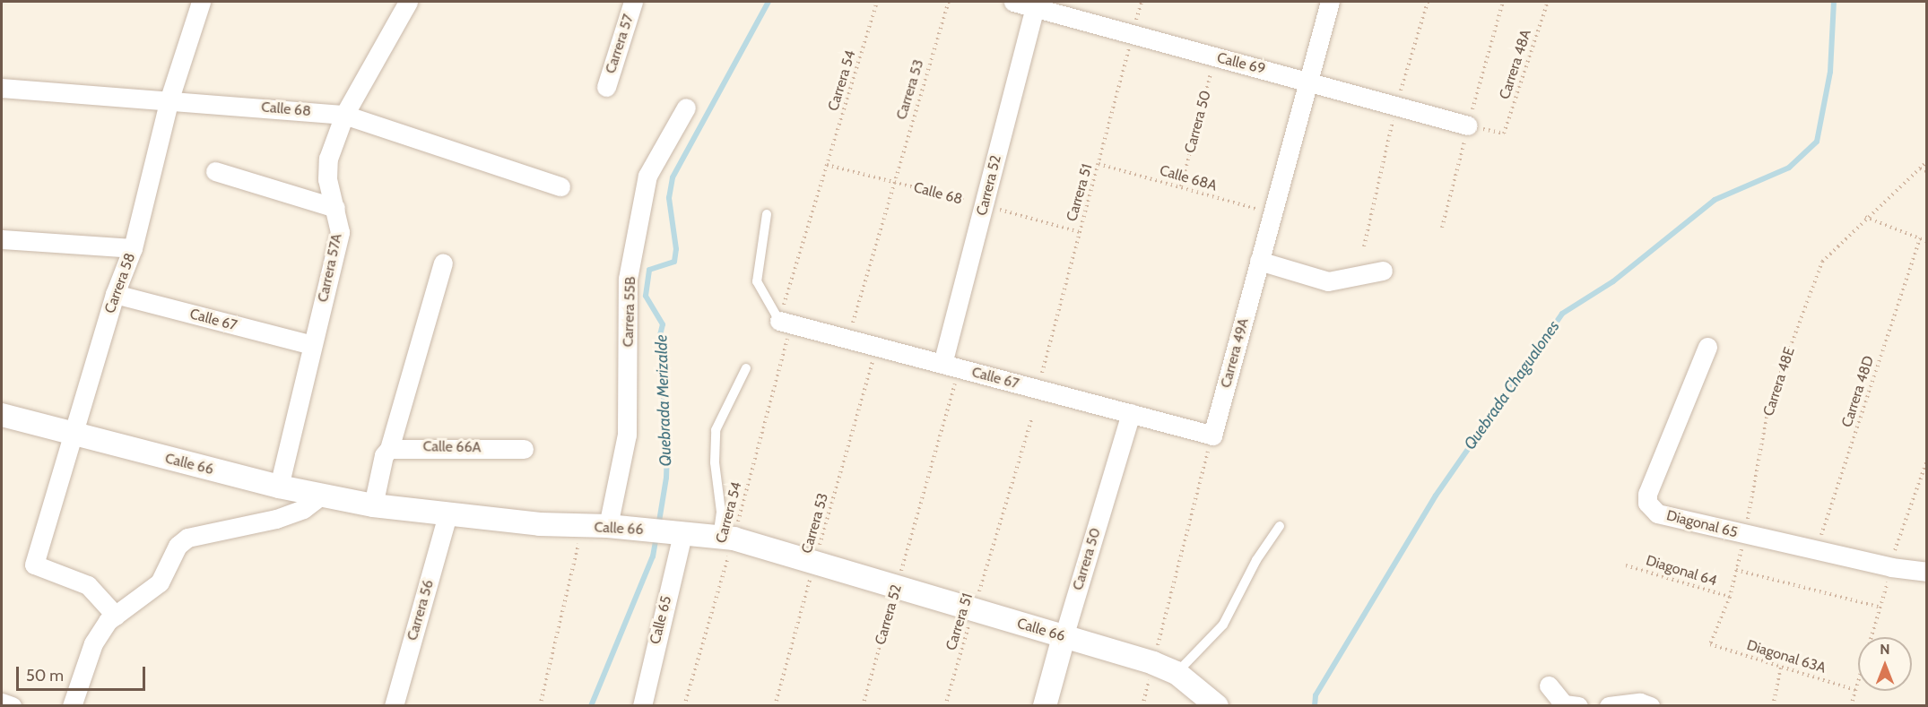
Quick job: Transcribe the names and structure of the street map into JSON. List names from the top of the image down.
{
  "streets": {
    "street": [
      "Carrera 57",
      "Calle 69",
      "Calle 68",
      "Carrera 50",
      "Carrera 52",
      "Carrera 57A",
      "Carrera 58",
      "Carrera 55B",
      "Calle 67",
      "Carrera 49A",
      "Calle 66A",
      "Calle 66",
      "Diagonal 65",
      "Carrera 56",
      "Calle 65"
    ],
    "path": [
      "Carrera 48A",
      "Carrera 54",
      "Carrera 53",
      "Calle 68A",
      "Carrera 51",
      "Carrera 48E",
      "Carrera 48D",
      "Diagonal 64",
      "Diagonal 63A"
    ]
  },
  "crossings": [
    ["Calle 69", "Carrera 50"],
    ["Calle 69", "Carrera 52"],
    ["Calle 69", "Carrera 51"],
    ["Calle 69", "Carrera 49A"],
    ["Carrera 54", "Calle 68"],
    ["Carrera 54", "Calle 67"],
    ["Carrera 54", "Calle 66"],
    ["Carrera 53", "Calle 68"],
    ["Carrera 53", "Calle 67"],
    ["Carrera 53", "Calle 66"],
    ["Calle 68", "Carrera 52"],
    ["Calle 68", "Carrera 51"],
    ["Calle 68", "Carrera 57A"],
    ["Calle 68", "Carrera 58"],
    ["Carrera 50", "Calle 68A"],
    ["Carrera 50", "Calle 67"],
    ["Carrera 50", "Calle 66"],
    ["Calle 68A", "Carrera 51"],
    ["Calle 68A", "Carrera 49A"],
    ["Carrera 52", "Calle 67"],
    ["Carrera 52", "Calle 66"],
    ["Carrera 51", "Calle 67"],
    ["Carrera 51", "Calle 66"],
    ["Carrera 57A", "Calle 67"],
    ["Carrera 57A", "Calle 66"],
    ["Carrera 58", "Calle 67"],
    ["Carrera 58", "Calle 66"],
    ["Carrera 55B", "Calle 66"],
    ["Calle 67", "Carrera 49A"],
    ["Carrera 48E", "Diagonal 65"],
    ["Carrera 48E", "Diagonal 64"],
    ["Carrera 48E", "Diagonal 63A"],
    ["Carrera 48D", "Diagonal 65"],
    ["Calle 66", "Carrera 56"],
    ["Calle 66", "Calle 65"]
  ],
  "water": ["Quebrada Chagualones", "Quebrada Merizalde"],
  "scale_bar": "50 m",
  "north": "top"
}
